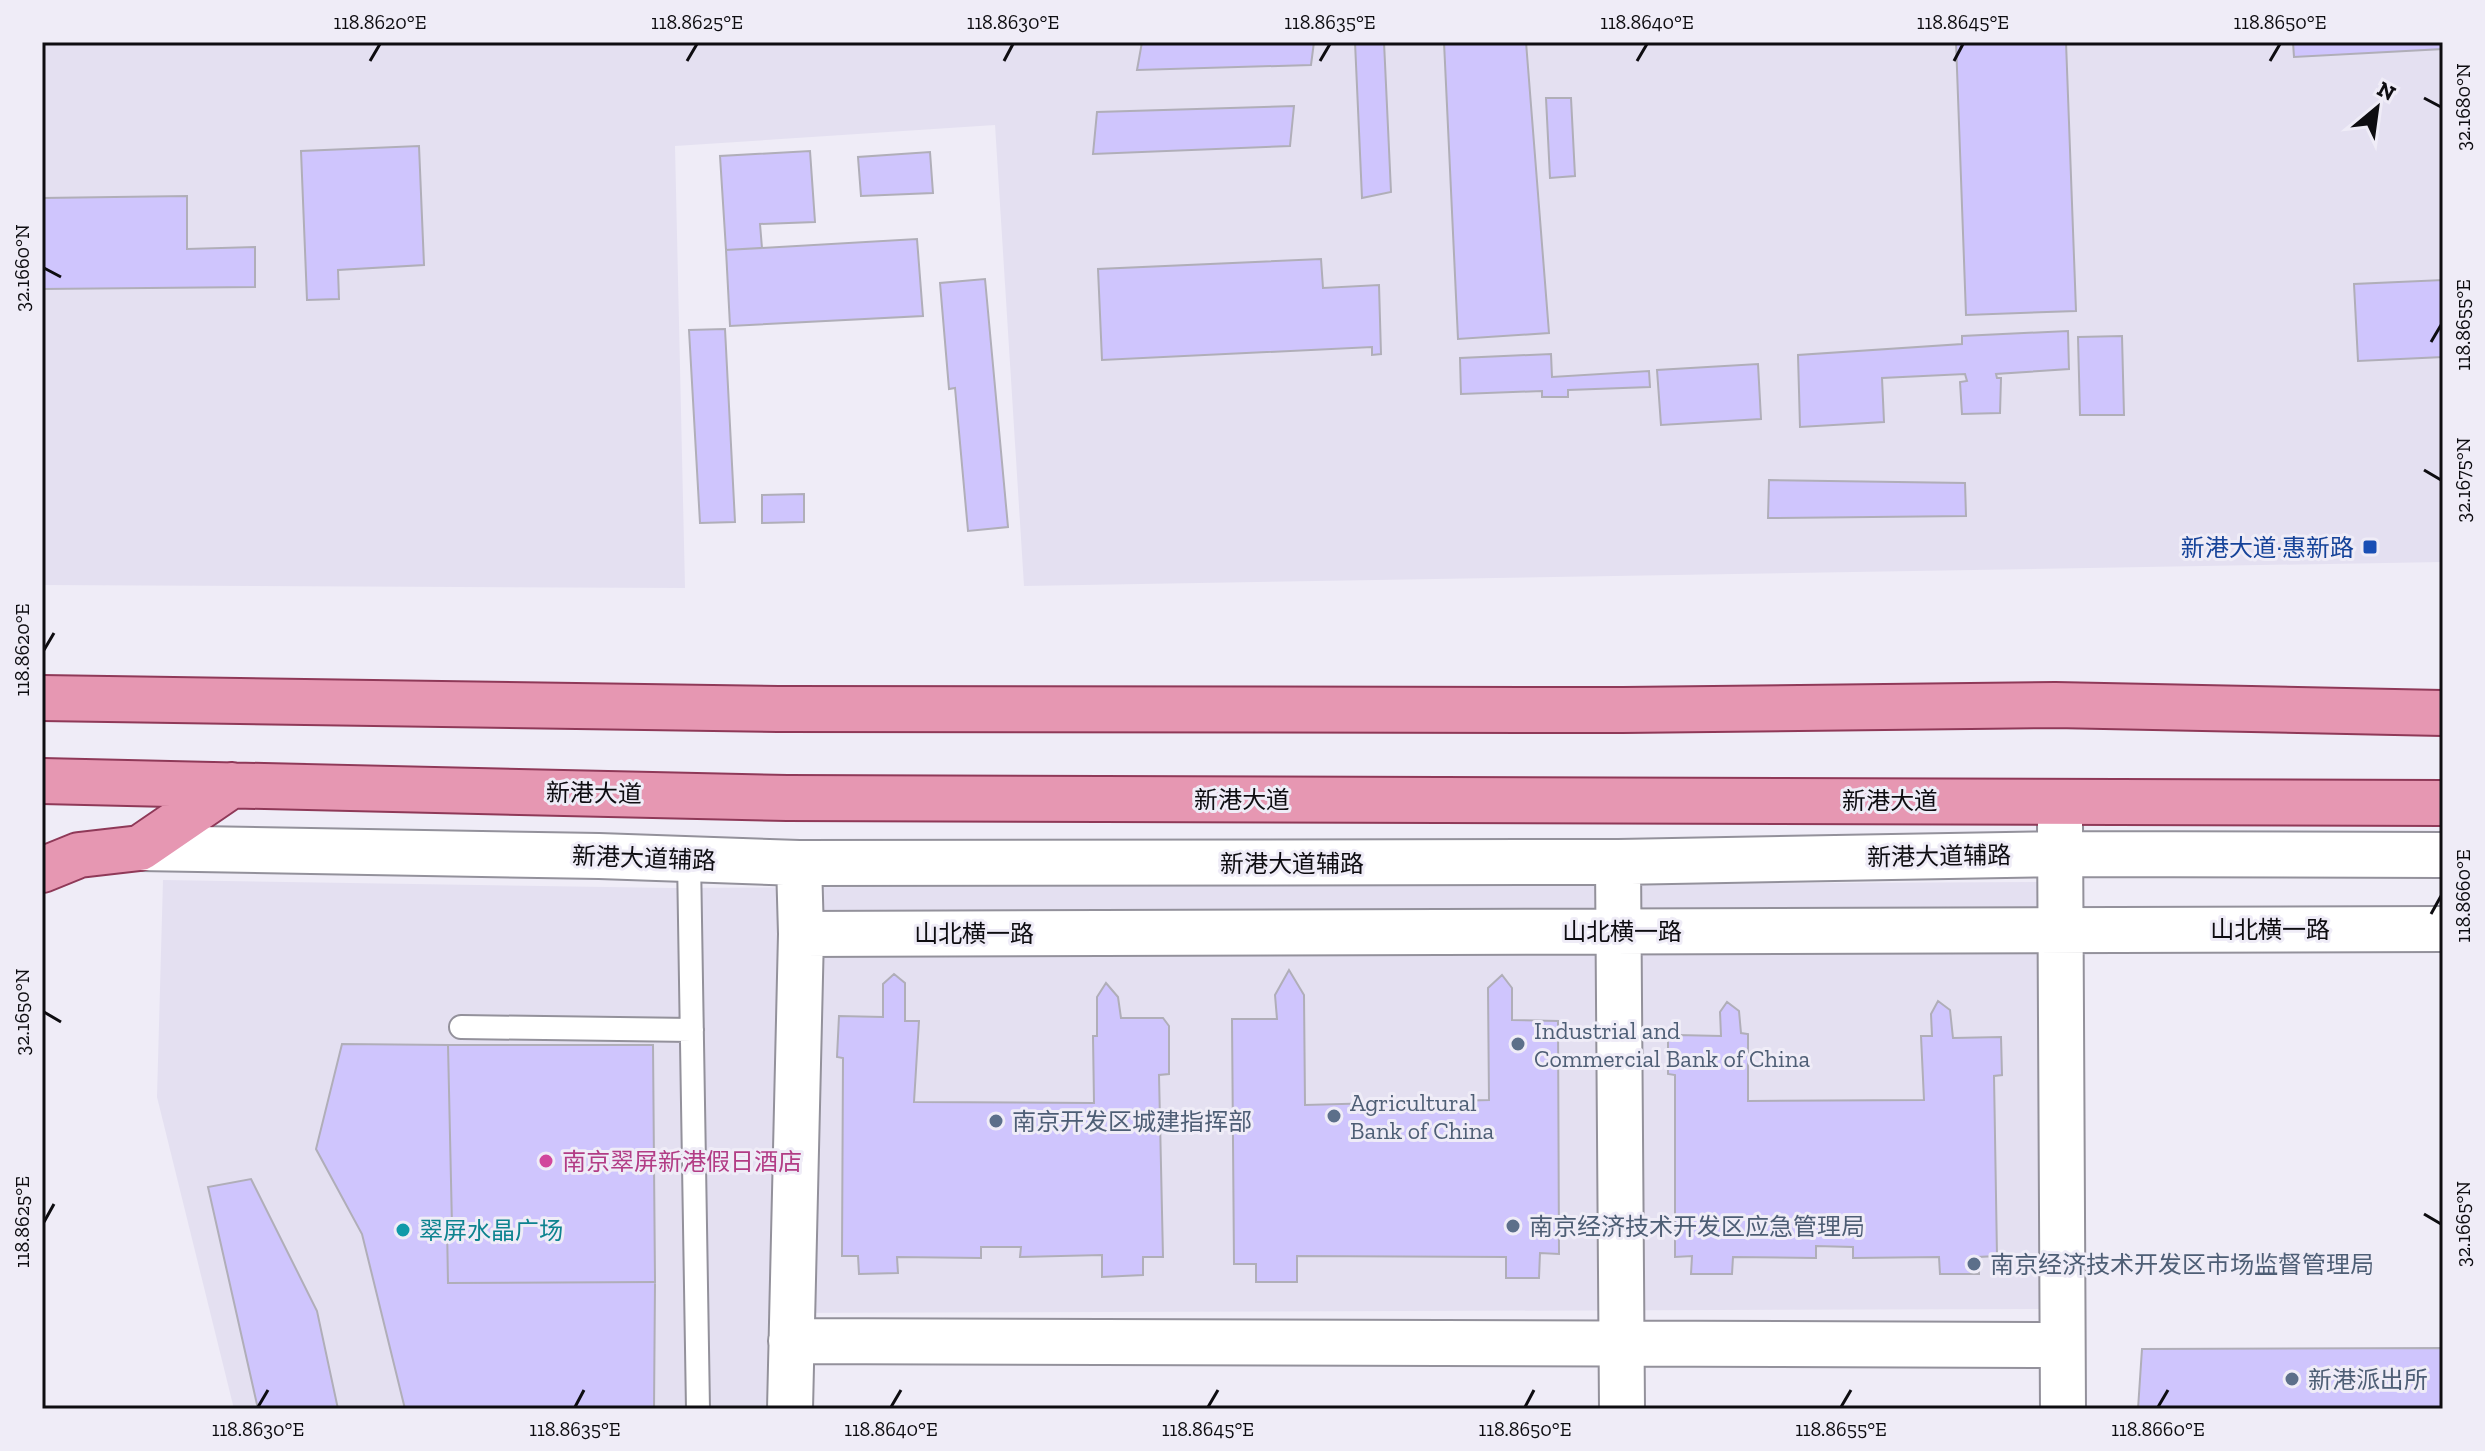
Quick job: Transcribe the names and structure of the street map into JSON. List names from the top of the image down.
{
  "streets": {
    "main road": ["新港大道"],
    "street": ["新港大道辅路", "山北横一路"]
  },
  "places": {
    "transit": ["新港大道·惠新路"],
    "other": [
      "Industrial and Commercial Bank of China",
      "Agricultural Bank of China",
      "南京开发区城建指挥部",
      "南京翠屏新港假日酒店",
      "南京经济技术开发区应急管理局",
      "翠屏水晶广场",
      "南京经济技术开发区市场监督管理局",
      "新港派出所"
    ]
  },
  "north": "top right",
  "coordinates": [
    "118.8620°E",
    "118.8625°E",
    "118.8630°E",
    "118.8635°E",
    "118.8640°E",
    "118.8645°E",
    "118.8650°E",
    "32.1680°N",
    "32.1660°N",
    "118.8655°E",
    "32.1675°N",
    "118.8660°E",
    "32.1650°N",
    "32.1665°N"
  ]
}
